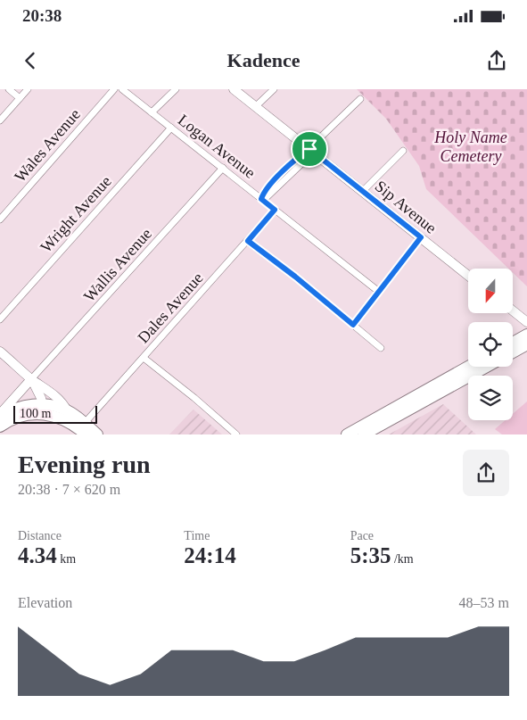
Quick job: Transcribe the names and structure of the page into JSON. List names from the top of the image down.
{
  "streets": {
    "street": [
      "Wales Avenue",
      "Logan Avenue",
      "Sip Avenue",
      "Wright Avenue",
      "Wallis Avenue",
      "Dales Avenue"
    ]
  },
  "crossings": [
    ["Logan Avenue", "Wright Avenue"],
    ["Logan Avenue", "Wallis Avenue"],
    ["Logan Avenue", "Dales Avenue"]
  ],
  "parks": ["Holy Name Cemetery"],
  "scale_bar": "100 m",
  "north": "bottom",
  "page": {
    "status": "20:38",
    "header": "Kadence",
    "scale": "100 m",
    "heading": ["Evening run", "20:38 · 7 × 620 m"],
    "stats": [
      ["Distance", "4.34 km"],
      ["Time", "24:14"],
      ["Pace", "5:35 /km"]
    ],
    "chart": ["Elevation", "48–53 m"]
  }
}
